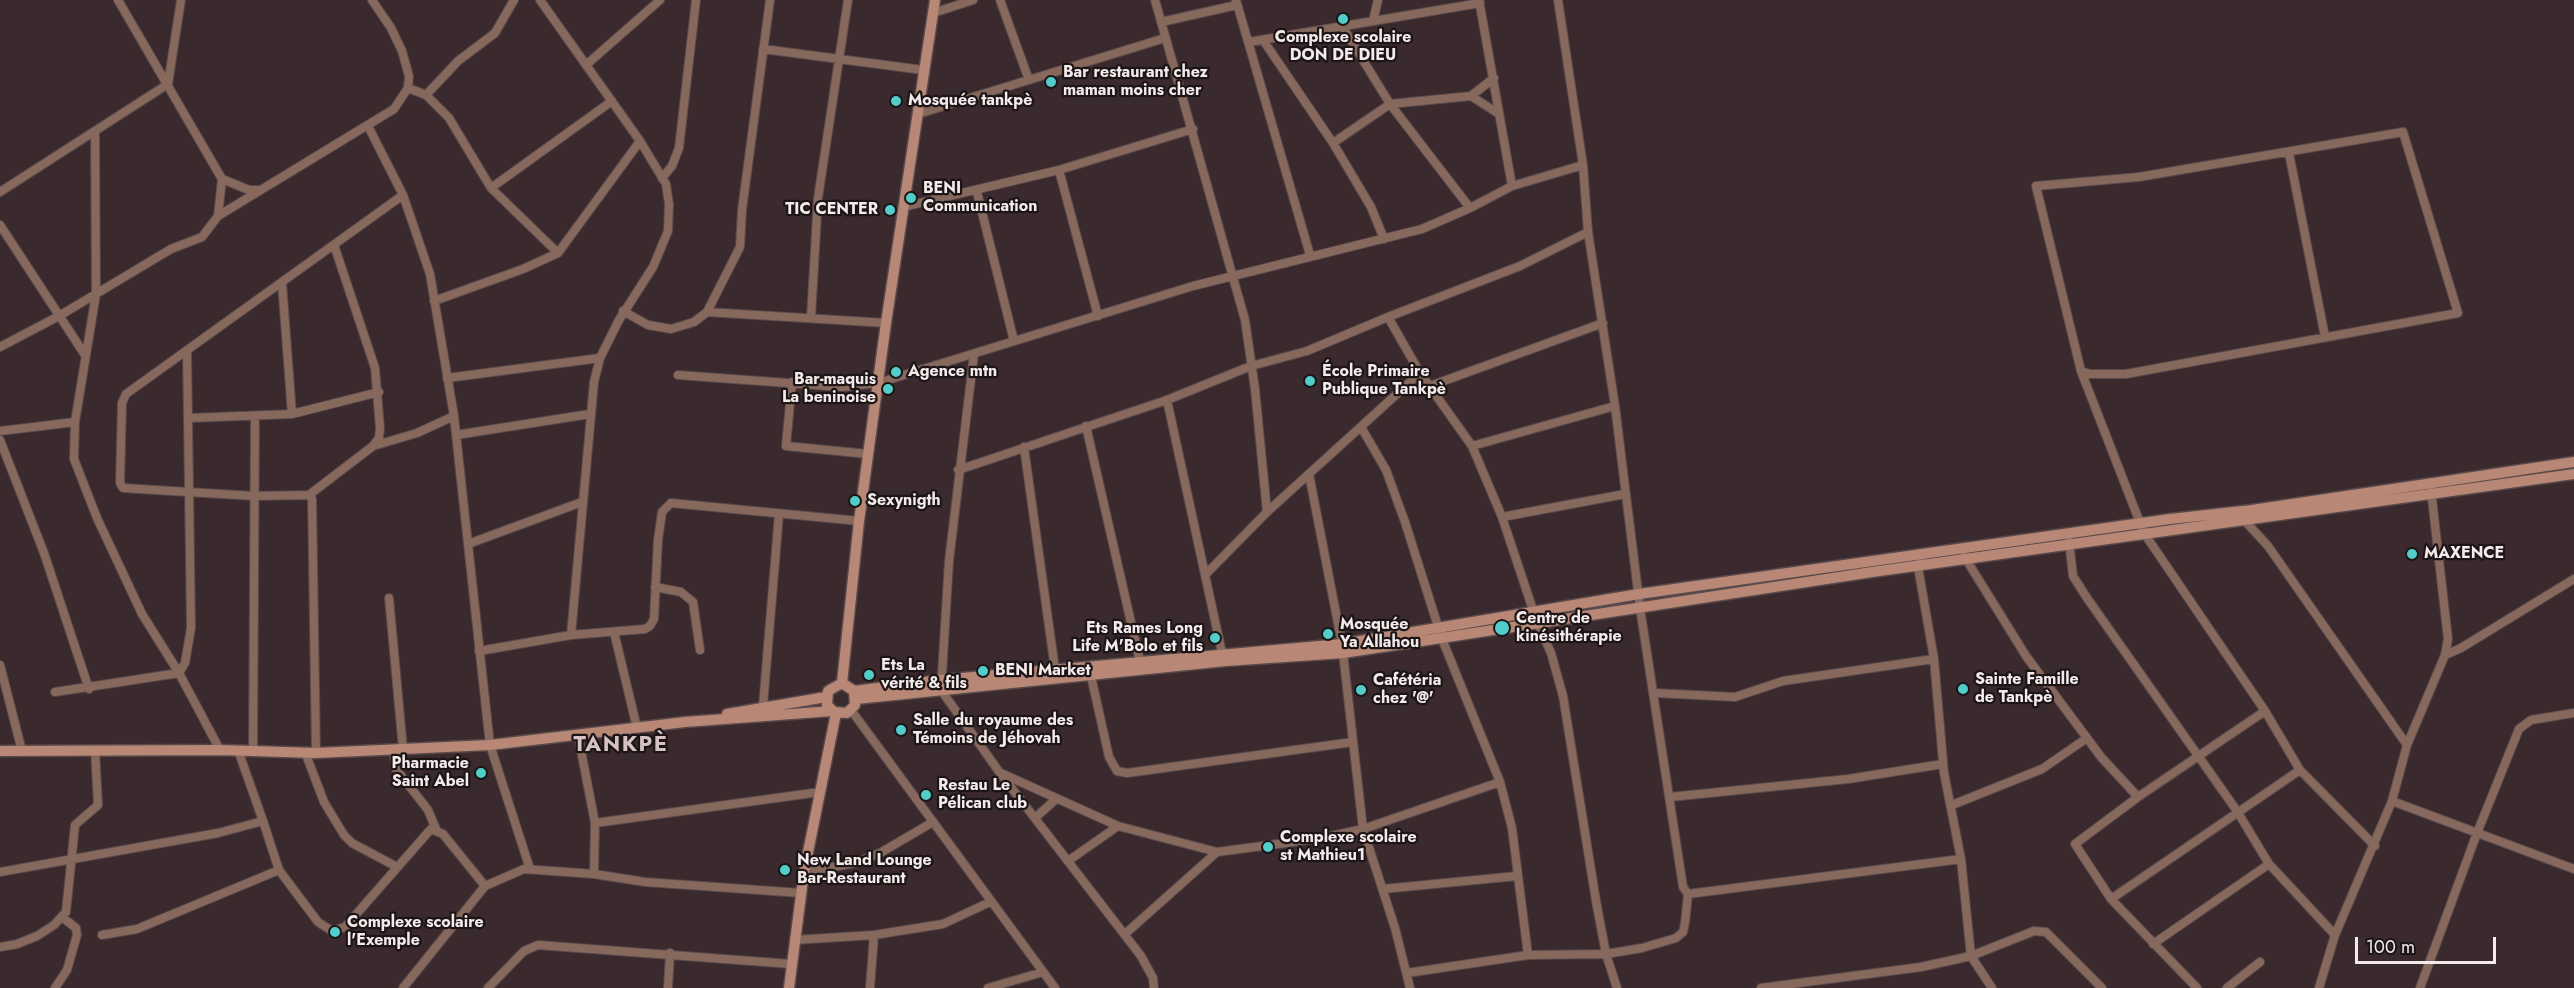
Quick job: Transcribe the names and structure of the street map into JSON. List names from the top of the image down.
{
  "districts": ["TANKPÈ"],
  "places": [
    "Complexe scolaire DON DE DIEU",
    "Bar restaurant chez maman moins cher",
    "Mosquée tankpè",
    "BENI Communication",
    "TIC CENTER",
    "Agence mtn",
    "École Primaire Publique Tankpè",
    "Bar-maquis La beninoise",
    "Sexynigth",
    "MAXENCE",
    "Centre de kinésithérapie",
    "Mosquée Ya Allahou",
    "Ets Rames Long Life M'Bolo et fils",
    "BENI Market",
    "Ets La vérité & fils",
    "Sainte Famille de Tankpè",
    "Cafétéria chez '@'",
    "Salle du royaume des Témoins de Jéhovah",
    "Pharmacie Saint Abel",
    "Restau Le Pélican club",
    "Complexe scolaire st Mathieu1",
    "New Land Lounge Bar-Restaurant",
    "Complexe scolaire l'Exemple"
  ],
  "scale_bar": "100 m"
}
